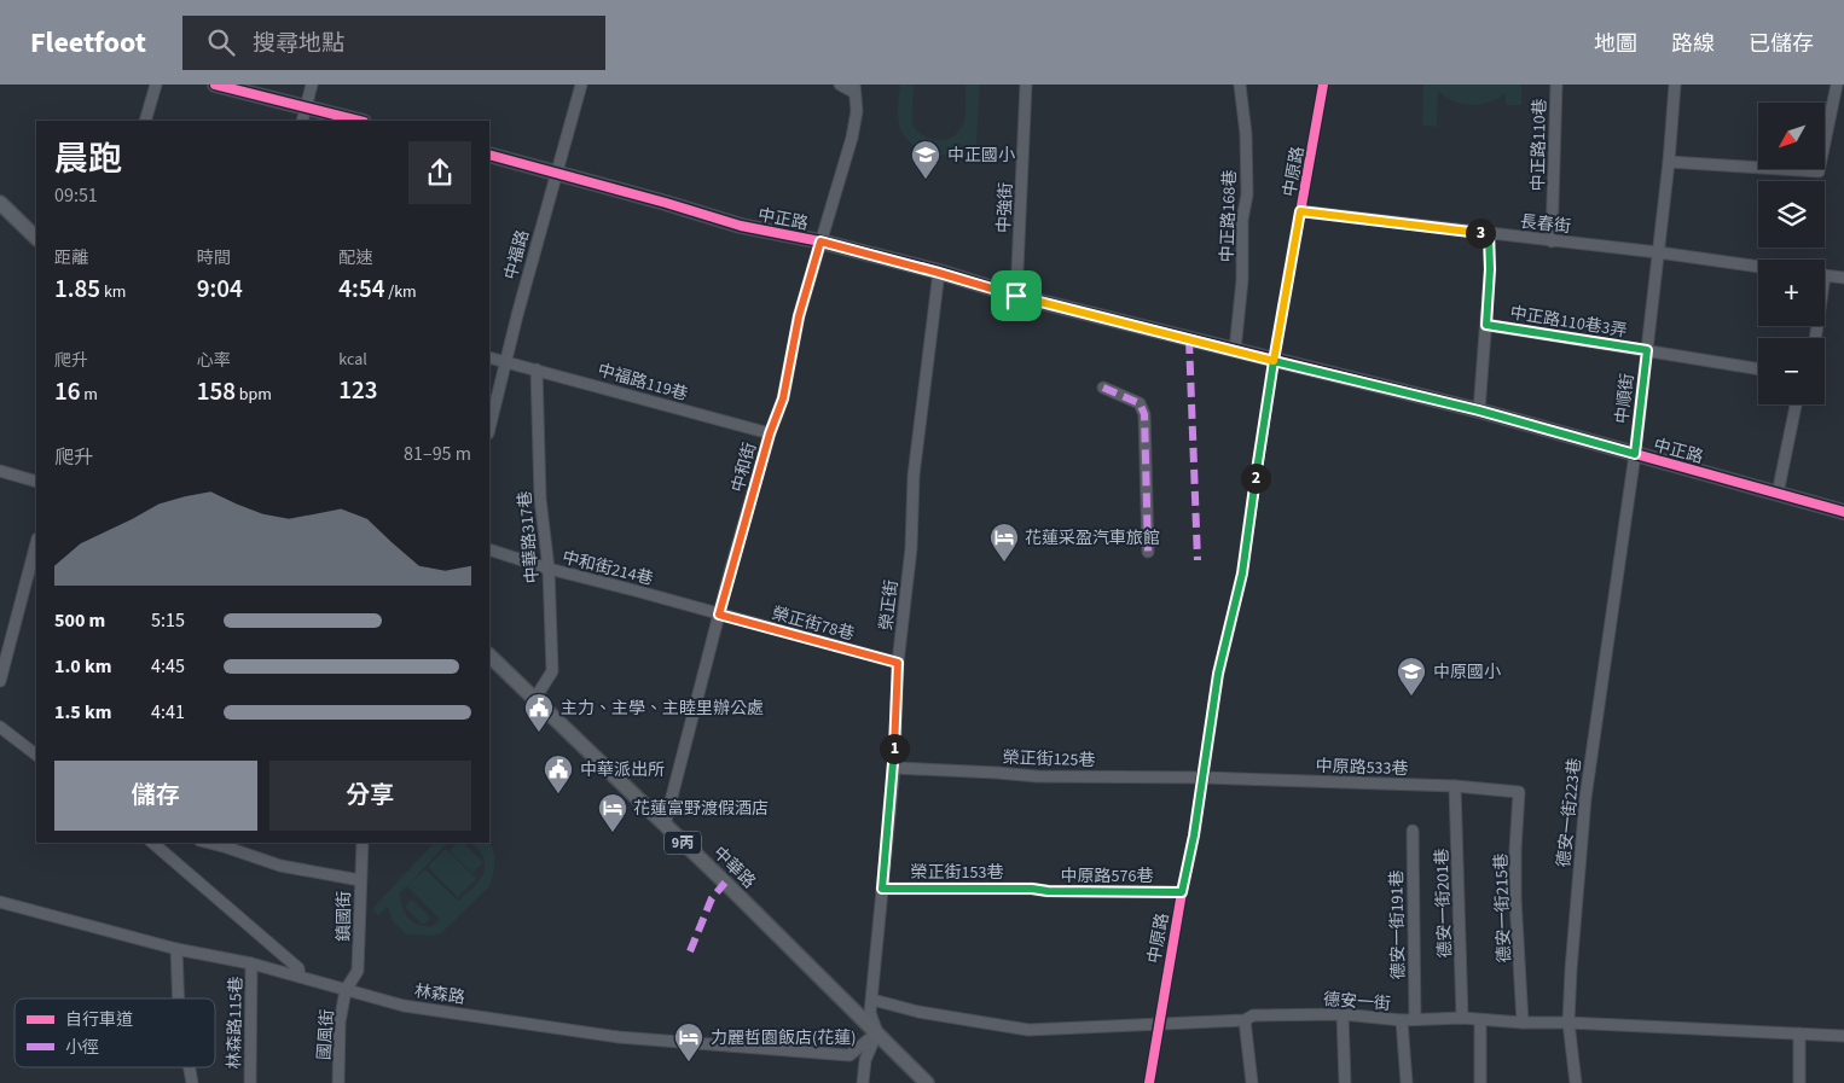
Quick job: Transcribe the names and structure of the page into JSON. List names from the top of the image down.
{
  "streets": {
    "main road": ["中正路", "9丙", "中華路"],
    "street": [
      "中正路110巷",
      "中原路",
      "中強街",
      "中正路168巷",
      "長春街",
      "中福路",
      "中正路110巷3弄",
      "中福路119巷",
      "中順街",
      "中和街",
      "中華路317巷",
      "中和街214巷",
      "榮正街",
      "榮正街78巷",
      "榮正街125巷",
      "中原路533巷",
      "德安一街223巷",
      "榮正街153巷",
      "中原路576巷",
      "德安一街201巷",
      "德安一街215巷",
      "鎮國街",
      "德安一街191巷",
      "林森路",
      "德安一街",
      "林森路115巷",
      "國風街"
    ]
  },
  "crossings": [
    ["中正路110巷", "長春街"],
    ["中原路", "中正路"],
    ["中原路", "長春街"],
    ["中原路", "榮正街125巷"],
    ["中原路", "中原路533巷"],
    ["中原路", "中原路576巷"],
    ["中原路", "德安一街"],
    ["中強街", "中正路"],
    ["中正路168巷", "中正路"],
    ["中正路", "中福路"],
    ["中正路", "中順街"],
    ["中正路", "中和街"],
    ["中正路", "榮正街"],
    ["長春街", "中順街"],
    ["中福路", "中福路119巷"],
    ["中正路110巷3弄", "中順街"],
    ["中福路119巷", "中和街"],
    ["中福路119巷", "中華路317巷"],
    ["中順街", "德安一街223巷"],
    ["中和街", "中和街214巷"],
    ["中和街", "榮正街78巷"],
    ["中和街", "中華路"],
    ["中華路317巷", "中和街214巷"],
    ["中華路317巷", "中華路"],
    ["中和街214巷", "榮正街78巷"],
    ["榮正街", "榮正街78巷"],
    ["榮正街", "榮正街125巷"],
    ["榮正街", "中華路"],
    ["榮正街", "榮正街153巷"],
    ["榮正街", "林森路"],
    ["榮正街", "德安一街"],
    ["榮正街125巷", "中原路533巷"],
    ["中原路533巷", "德安一街201巷"],
    ["中原路533巷", "德安一街215巷"],
    ["德安一街223巷", "德安一街"],
    ["中華路", "林森路"],
    ["榮正街153巷", "中原路576巷"],
    ["德安一街201巷", "德安一街"],
    ["德安一街215巷", "德安一街"],
    ["鎮國街", "林森路"],
    ["鎮國街", "國風街"],
    ["德安一街191巷", "德安一街"],
    ["林森路", "林森路115巷"],
    ["林森路", "國風街"]
  ],
  "places": {
    "school or university": ["中正國小", "中原國小"],
    "hotel": ["花蓮采盈汽車旅館", "花蓮富野渡假酒店", "力麗哲園飯店(花蓮)"],
    "public building": ["主力、主學、主睦里辦公處", "中華派出所"]
  },
  "legend": ["自行車道", "小徑"],
  "north": "bottom left",
  "page": {
    "header": "Fleetfoot",
    "search": "搜尋地點",
    "nav": ["地圖", "路線", "已儲存"],
    "map_buttons": ["+", "−"],
    "heading": ["晨跑", "09:51"],
    "pins": ["3", "2", "1"],
    "stats": [
      ["距離", "1.85 km"],
      ["時間", "9:04"],
      ["配速", "4:54 /km"],
      ["爬升", "16 m"],
      ["心率", "158 bpm"],
      ["kcal", "123"]
    ],
    "chart": ["爬升", "81–95 m"],
    "list": [
      {
        "name": "500 m",
        "note": "5:15"
      },
      {
        "name": "1.0 km",
        "note": "4:45"
      },
      {
        "name": "1.5 km",
        "note": "4:41"
      }
    ],
    "buttons": ["儲存", "分享"]
  }
}
